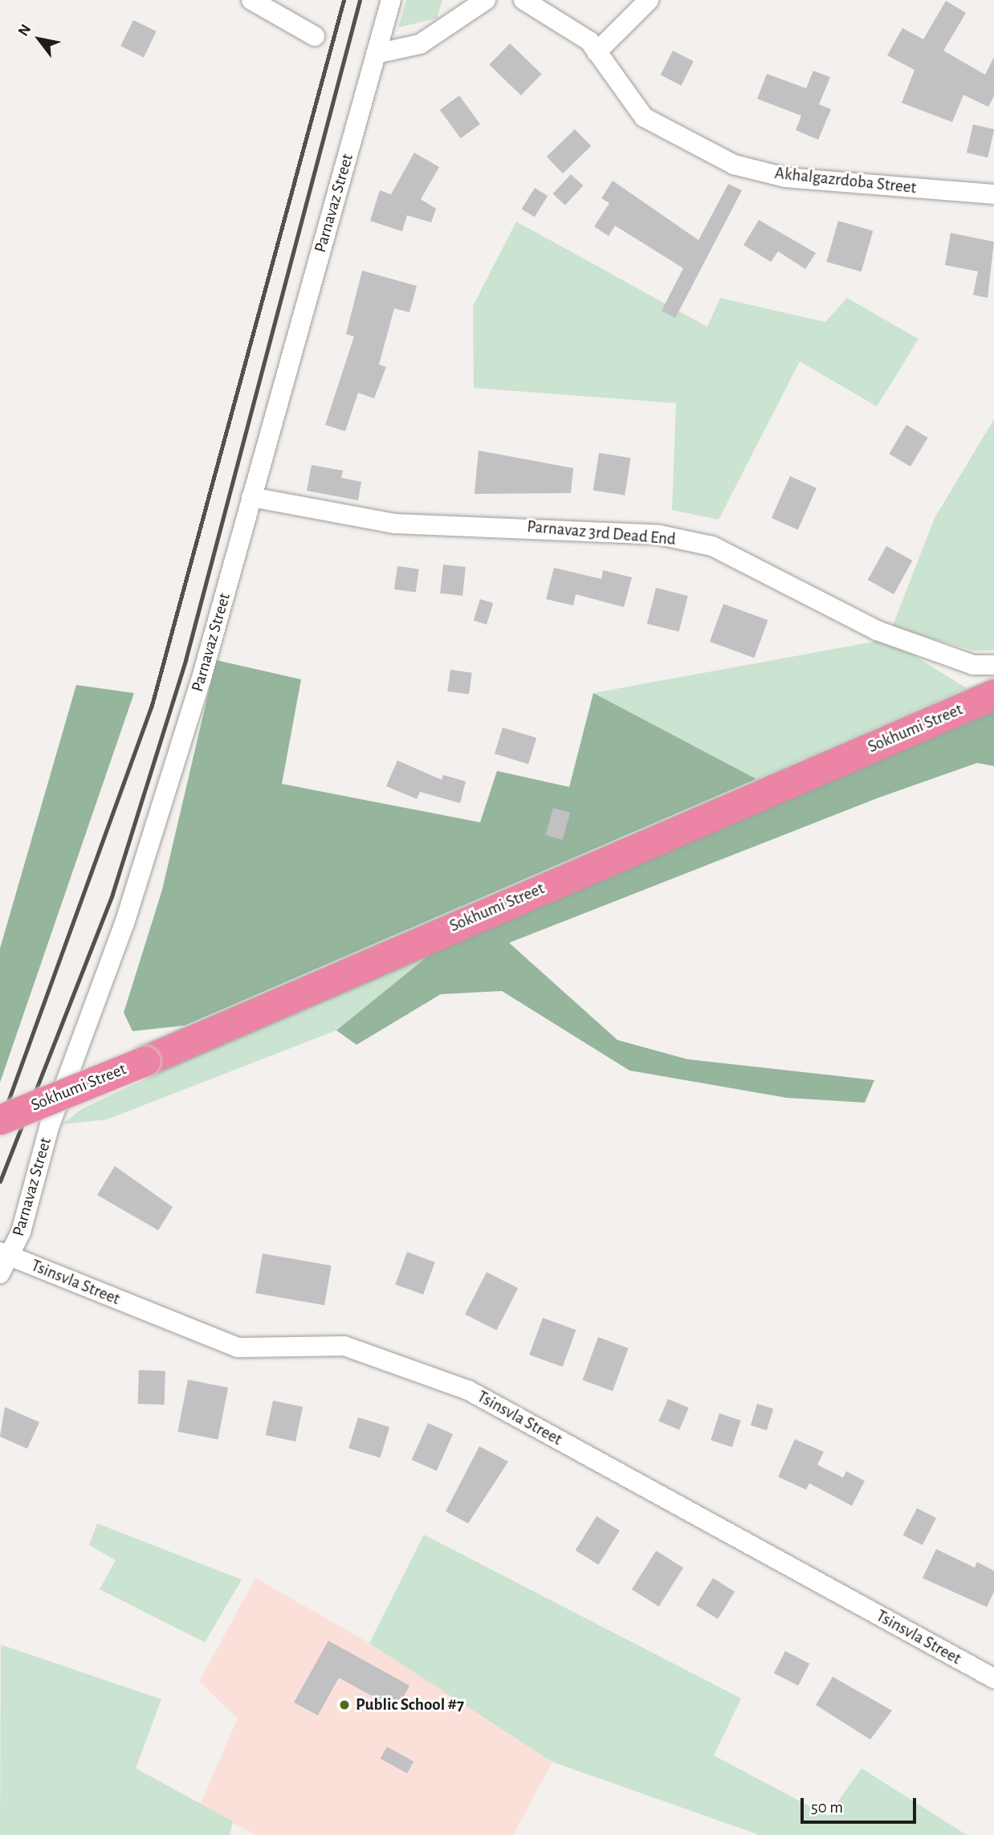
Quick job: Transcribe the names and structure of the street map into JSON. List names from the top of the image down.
{
  "streets": {
    "highway": ["Sokhumi Street"],
    "street": [
      "Akhalgazrdoba Street",
      "Parnavaz Street",
      "Parnavaz 3rd Dead End",
      "Tsinsvla Street"
    ]
  },
  "crossings": [
    ["Parnavaz Street", "Parnavaz 3rd Dead End"],
    ["Parnavaz Street", "Tsinsvla Street"]
  ],
  "places": ["Public School #7"],
  "scale_bar": "50 m",
  "north": "top left"
}
